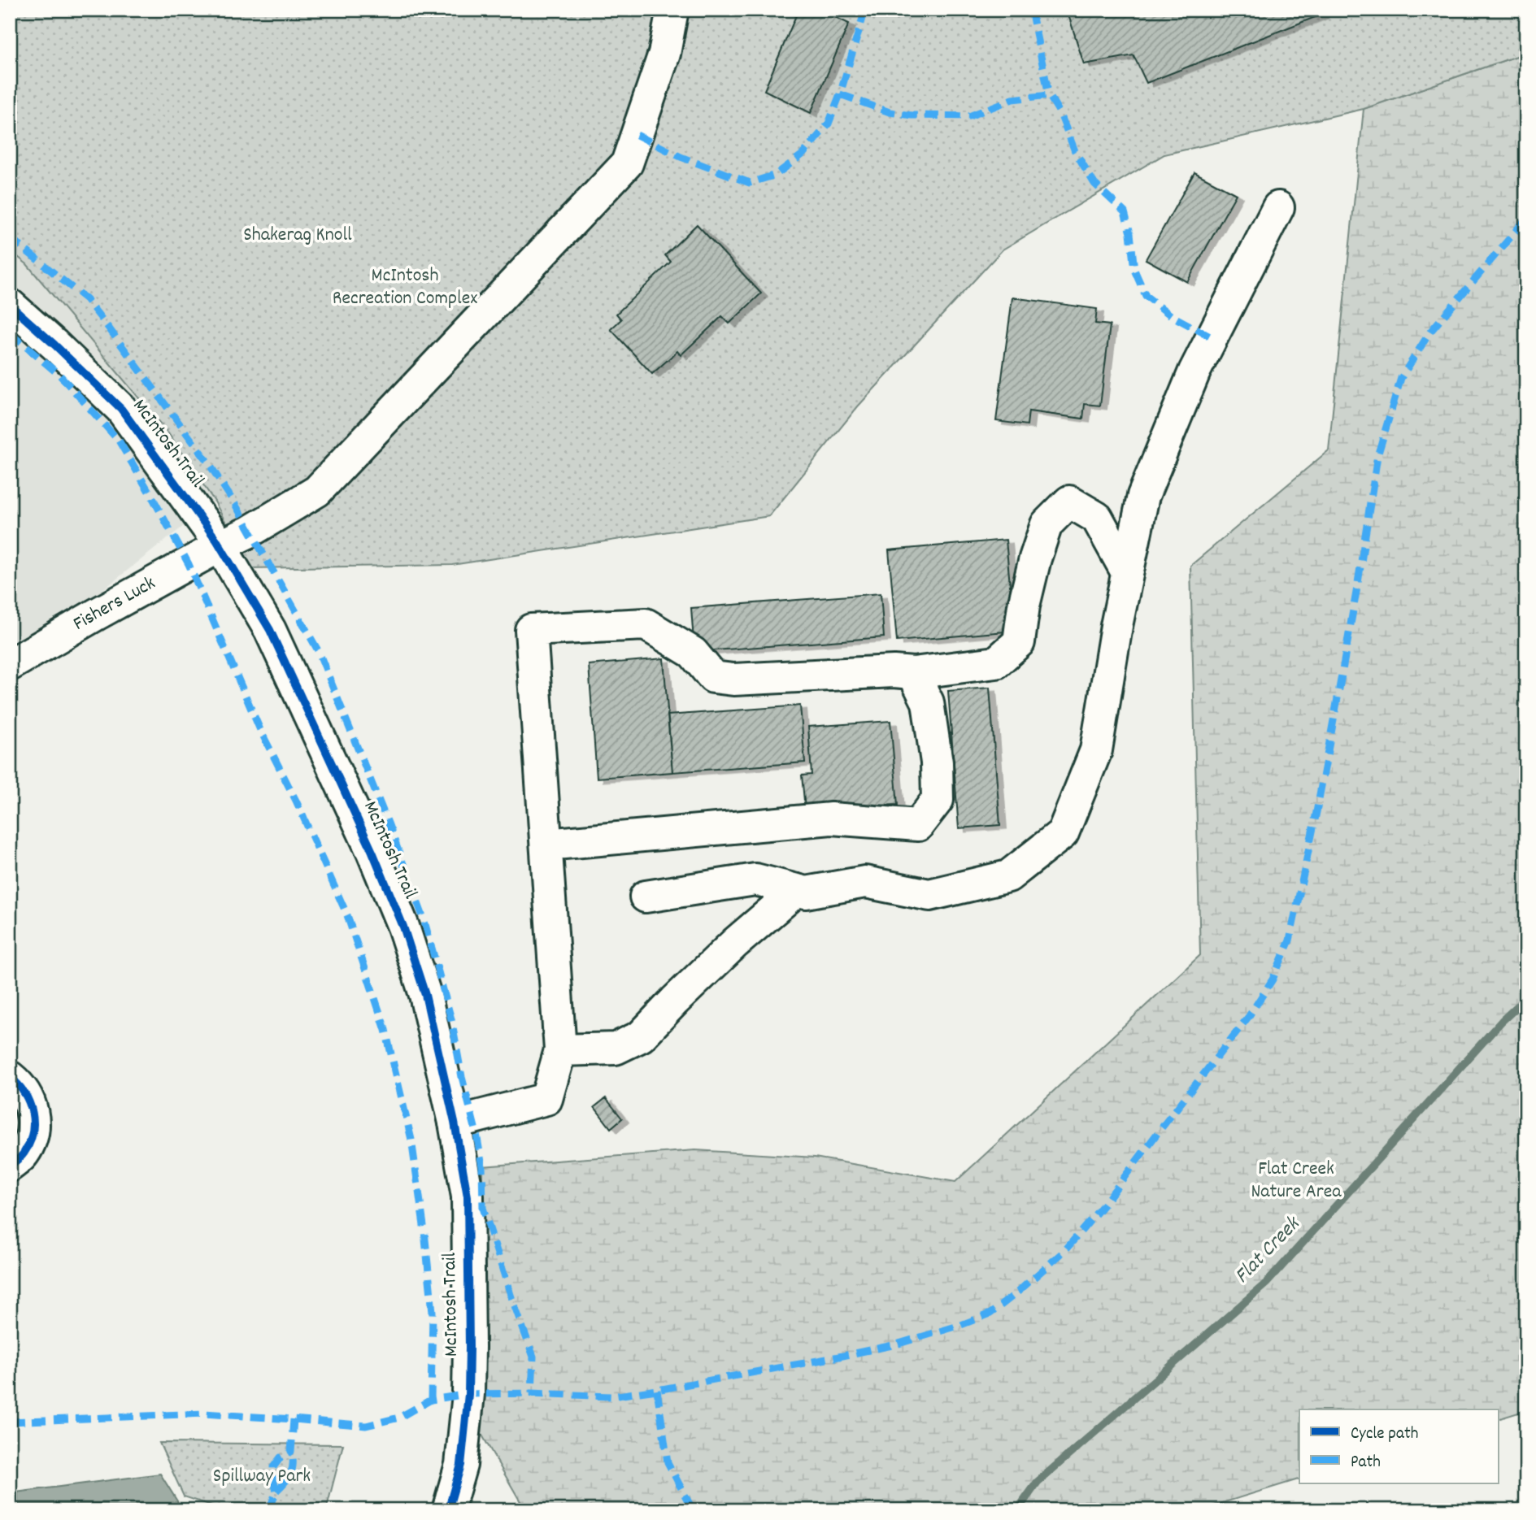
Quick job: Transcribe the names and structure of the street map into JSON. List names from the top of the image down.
{
  "streets": {
    "street": ["McIntosh Trail", "Fishers Luck"]
  },
  "crossings": [
    ["McIntosh Trail", "Fishers Luck"]
  ],
  "water": ["Flat Creek"],
  "parks": [
    "Shakerag Knoll",
    "McIntosh Recreation Complex",
    "Flat Creek Nature Area",
    "Spillway Park"
  ],
  "legend": ["Cycle path", "Path"]
}
